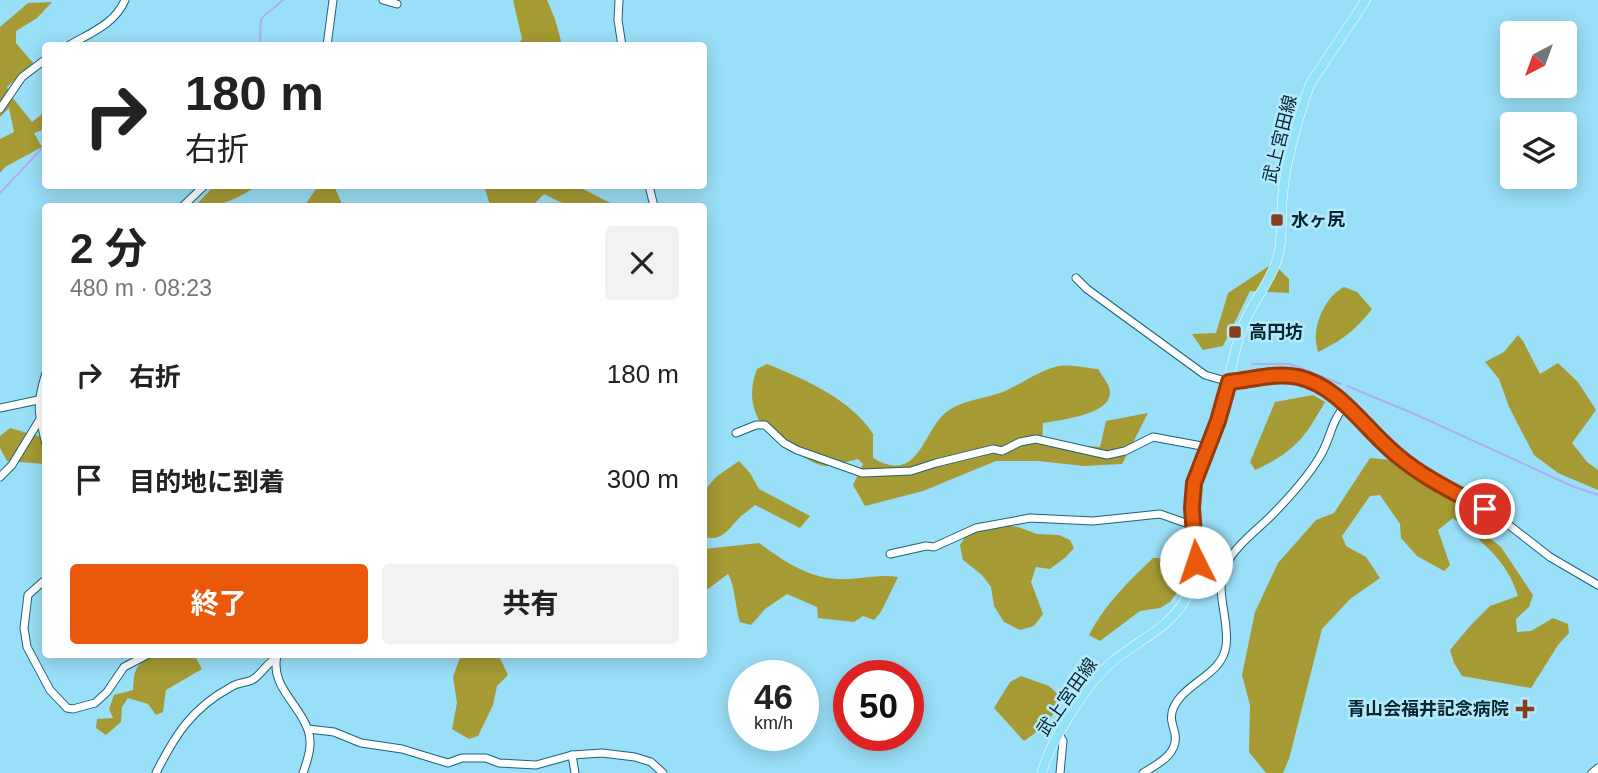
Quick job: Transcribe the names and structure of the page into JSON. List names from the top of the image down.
{
  "streets": {
    "main road": ["武上宮田線"]
  },
  "places": {
    "transit": ["水ヶ尻", "高円坊"],
    "health": ["青山会福井記念病院"]
  },
  "north": "bottom left",
  "page": {
    "turn": ["180 m", "右折"],
    "heading": ["2 分", "480 m · 08:23"],
    "list": [
      {
        "name": "右折",
        "value": "180 m"
      },
      {
        "name": "目的地に到着",
        "value": "300 m"
      }
    ],
    "buttons": ["終了", "共有"],
    "speed": "46 km/h",
    "limit": "50"
  }
}
